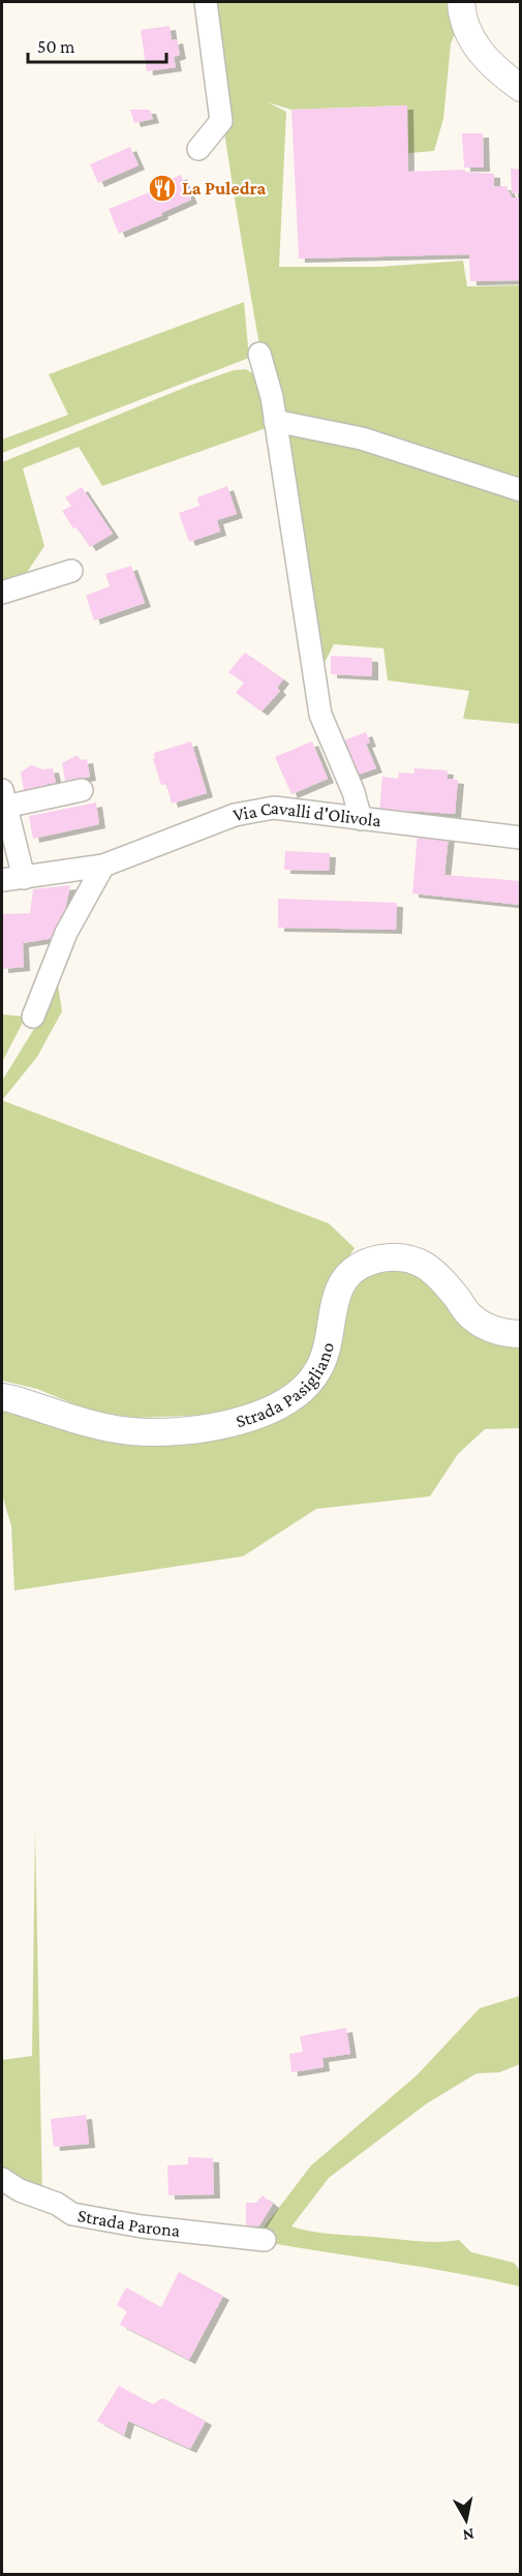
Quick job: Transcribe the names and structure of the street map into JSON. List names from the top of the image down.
{
  "streets": {
    "street": ["Via Cavalli d'Olivola", "Strada Pasigliano", "Strada Parona"]
  },
  "places": {
    "restaurant": ["La Puledra"]
  },
  "scale_bar": "50 m",
  "north": "bottom"
}
